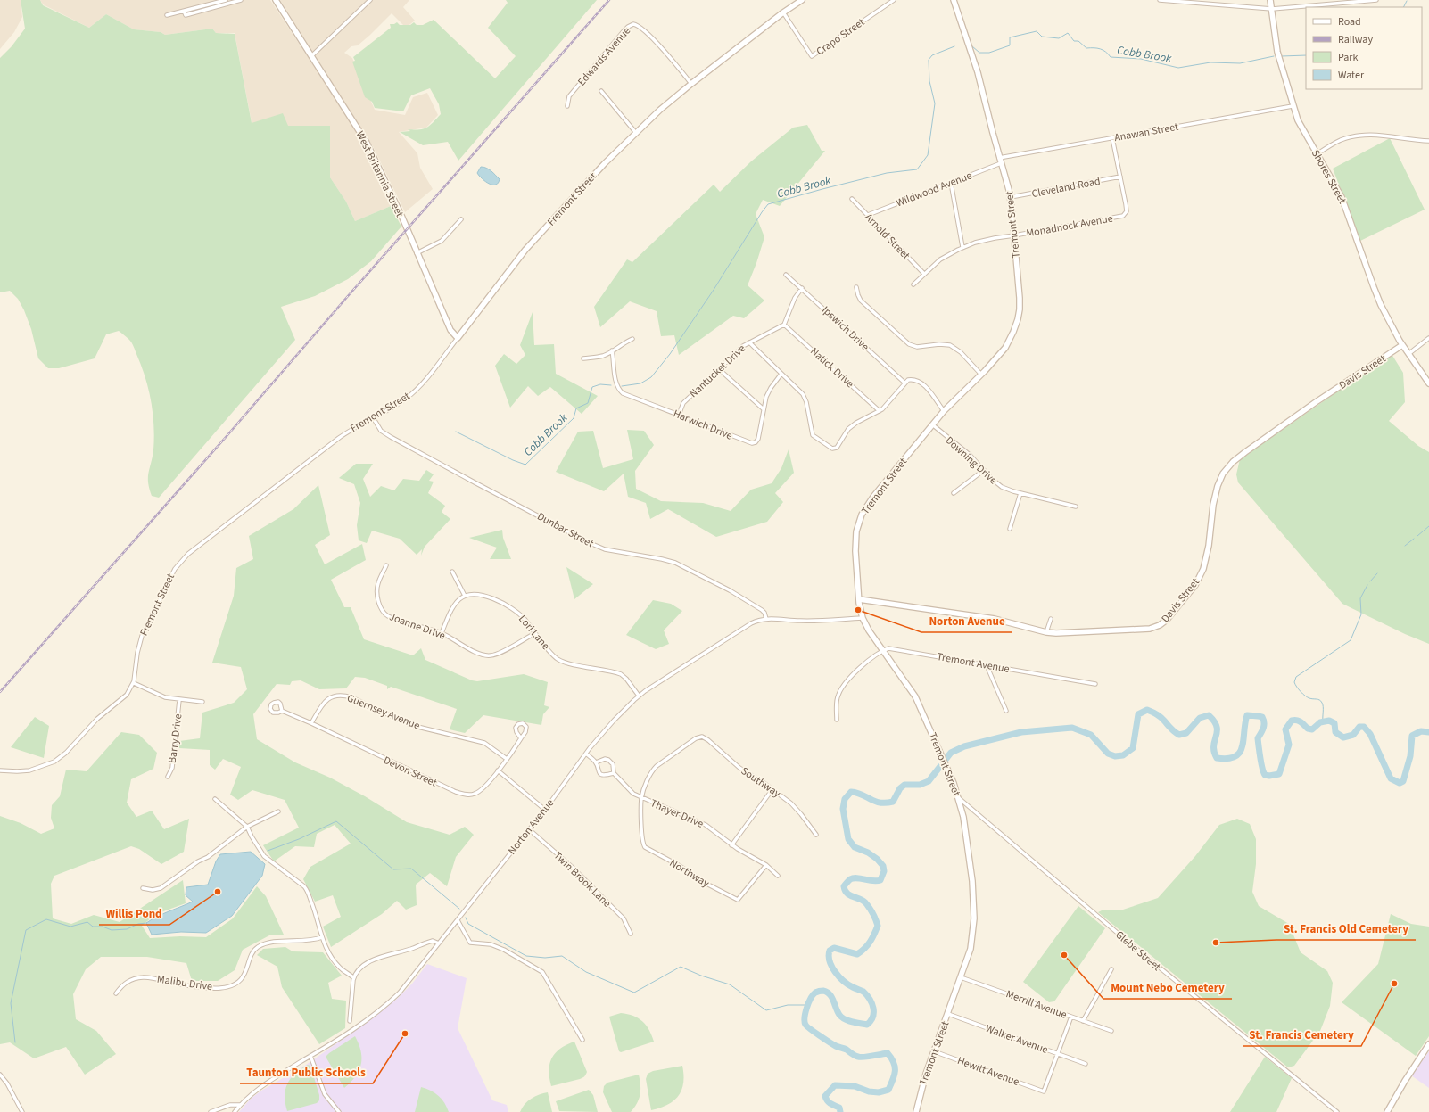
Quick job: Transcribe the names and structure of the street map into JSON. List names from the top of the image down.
{
  "streets": {
    "street": [
      "Crapo Street",
      "Edwards Avenue",
      "Anawan Street",
      "West Britannia Street",
      "Shores Street",
      "Cleveland Road",
      "Wildwood Avenue",
      "Fremont Street",
      "Tremont Street",
      "Monadnock Avenue",
      "Arnold Street",
      "Ipswich Drive",
      "Natick Drive",
      "Nantucket Drive",
      "Davis Street",
      "Harwich Drive",
      "Downing Drive",
      "Dunbar Street",
      "Joanne Drive",
      "Lori Lane",
      "Tremont Avenue",
      "Guernsey Avenue",
      "Barry Drive",
      "Devon Street",
      "Southway",
      "Thayer Drive",
      "Norton Avenue",
      "Northway",
      "Twin Brook Lane",
      "Glebe Street",
      "Malibu Drive",
      "Merrill Avenue",
      "Walker Avenue",
      "Hewitt Avenue"
    ]
  },
  "crossings": [
    ["Crapo Street", "Fremont Street"],
    ["Edwards Avenue", "Fremont Street"],
    ["Anawan Street", "Shores Street"],
    ["Anawan Street", "Tremont Street"],
    ["West Britannia Street", "Fremont Street"],
    ["Shores Street", "Davis Street"],
    ["Cleveland Road", "Tremont Street"],
    ["Cleveland Road", "Monadnock Avenue"],
    ["Wildwood Avenue", "Tremont Street"],
    ["Wildwood Avenue", "Arnold Street"],
    ["Fremont Street", "Dunbar Street"],
    ["Tremont Street", "Monadnock Avenue"],
    ["Tremont Street", "Davis Street"],
    ["Tremont Street", "Downing Drive"],
    ["Tremont Street", "Tremont Avenue"],
    ["Tremont Street", "Norton Avenue"],
    ["Tremont Street", "Glebe Street"],
    ["Tremont Street", "Merrill Avenue"],
    ["Tremont Street", "Walker Avenue"],
    ["Tremont Street", "Hewitt Avenue"],
    ["Monadnock Avenue", "Arnold Street"],
    ["Natick Drive", "Nantucket Drive"],
    ["Nantucket Drive", "Harwich Drive"],
    ["Dunbar Street", "Norton Avenue"],
    ["Joanne Drive", "Lori Lane"],
    ["Lori Lane", "Norton Avenue"],
    ["Guernsey Avenue", "Devon Street"],
    ["Southway", "Thayer Drive"],
    ["Southway", "Northway"],
    ["Thayer Drive", "Northway"],
    ["Norton Avenue", "Twin Brook Lane"],
    ["Walker Avenue", "Hewitt Avenue"]
  ],
  "water": ["Cobb Brook"],
  "places": [
    "Norton Avenue",
    "Willis Pond",
    "St. Francis Old Cemetery",
    "Mount Nebo Cemetery",
    "St. Francis Cemetery",
    "Taunton Public Schools"
  ],
  "legend": [
    "Road",
    "Railway",
    "Park",
    "Water"
  ]
}
